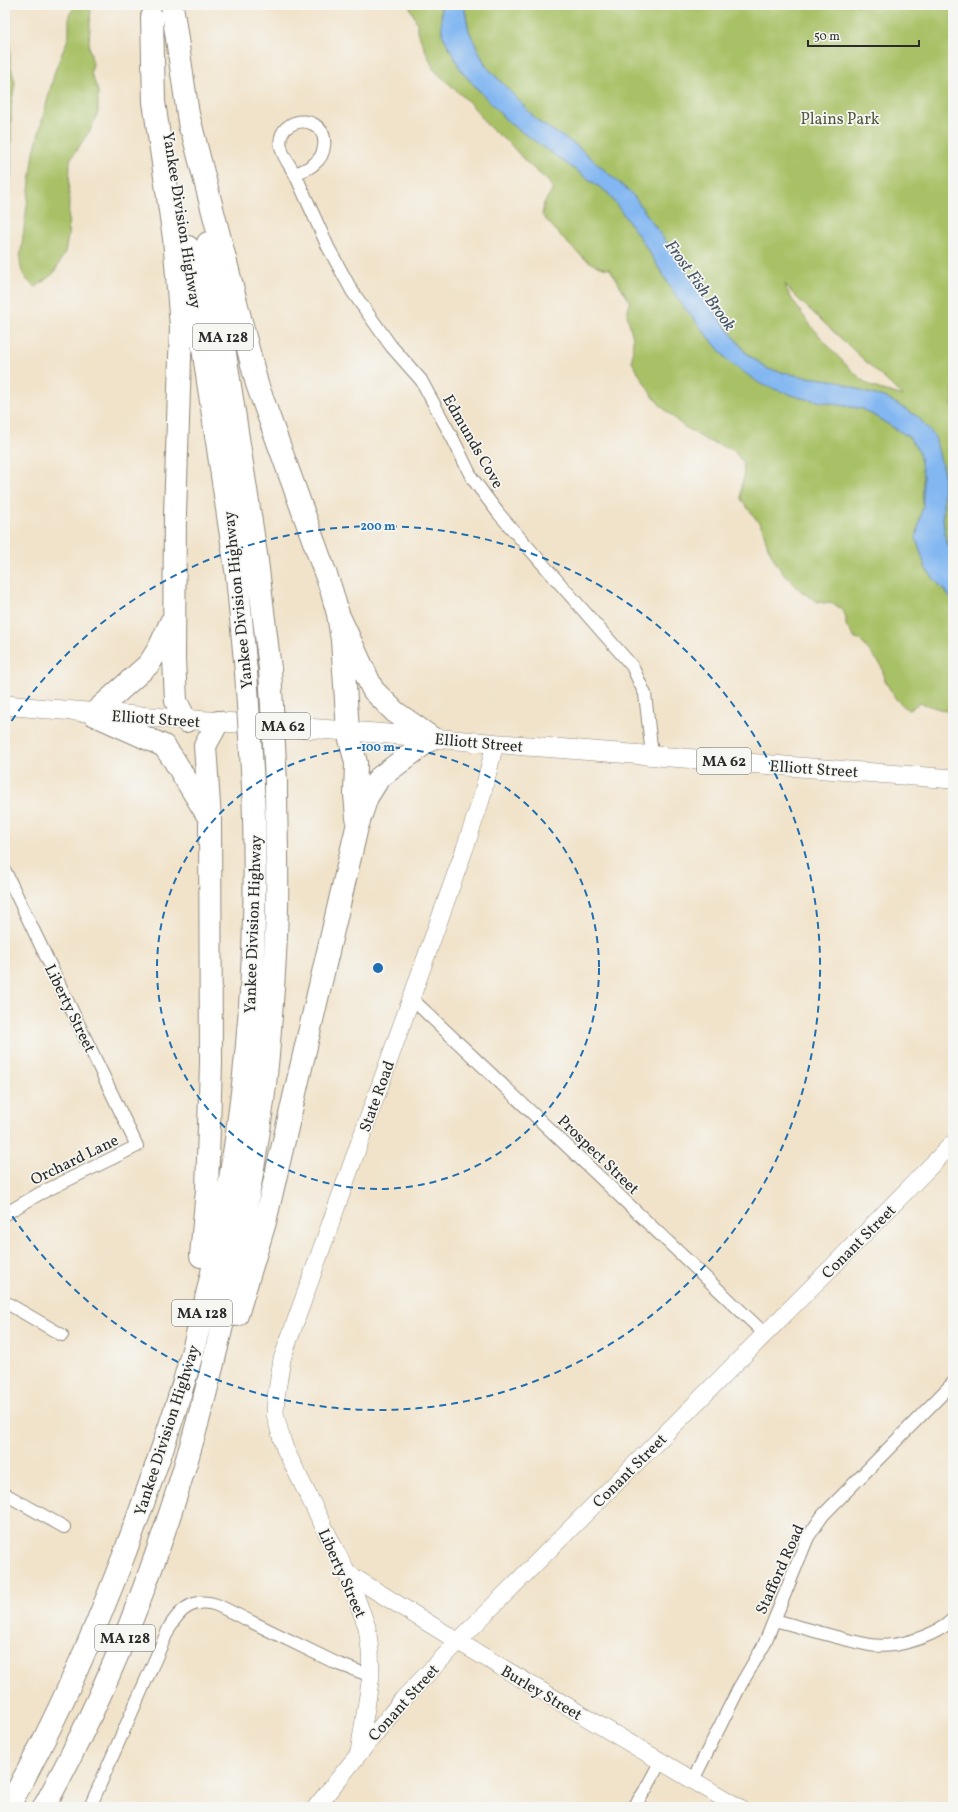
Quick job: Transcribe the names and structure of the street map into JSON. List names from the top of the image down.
{
  "streets": {
    "highway": ["Yankee Division Highway", "MA 128"],
    "main road": [
      "Elliott Street",
      "MA 62",
      "Liberty Street",
      "State Road",
      "Conant Street",
      "Burley Street"
    ],
    "street": [
      "Edmunds Cove",
      "Prospect Street",
      "Orchard Lane",
      "Stafford Road"
    ]
  },
  "crossings": [
    ["Edmunds Cove", "Elliott Street"],
    ["Elliott Street", "State Road"],
    ["Liberty Street", "State Road"],
    ["Liberty Street", "Orchard Lane"],
    ["Liberty Street", "Conant Street"],
    ["Liberty Street", "Burley Street"],
    ["State Road", "Prospect Street"],
    ["Prospect Street", "Conant Street"],
    ["Conant Street", "Burley Street"],
    ["Stafford Road", "Burley Street"]
  ],
  "water": ["Frost Fish Brook"],
  "parks": ["Plains Park"],
  "scale_bar": "50 m",
  "rings": ["200 m", "100 m"]
}
